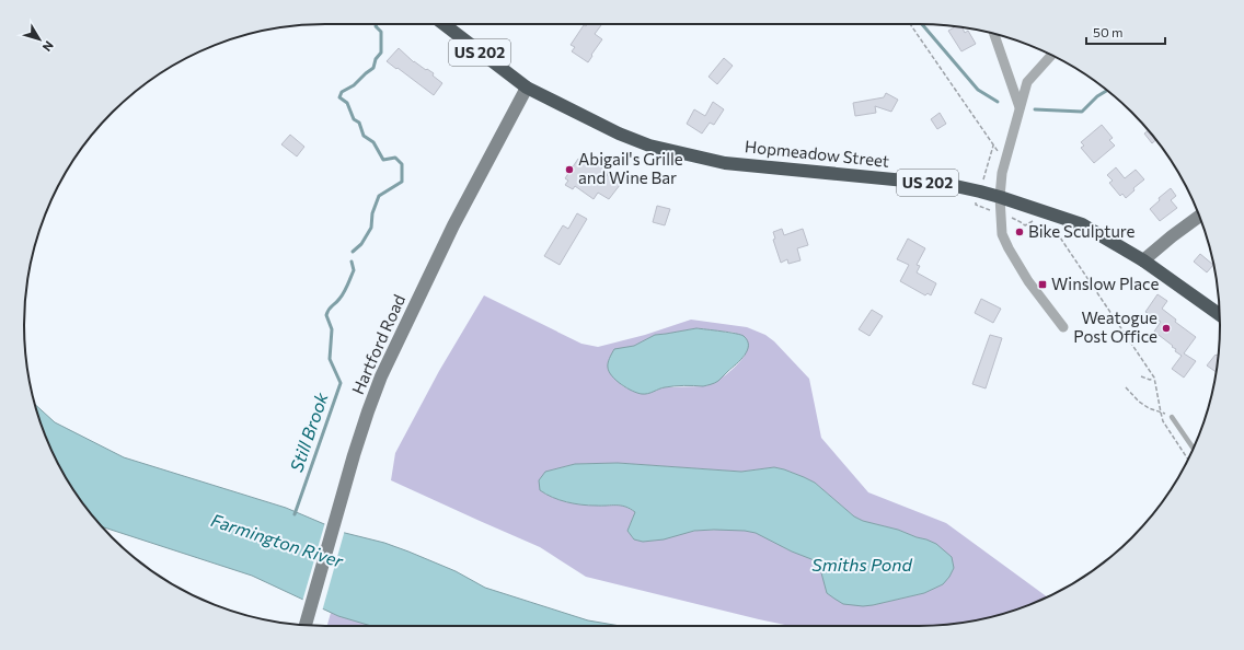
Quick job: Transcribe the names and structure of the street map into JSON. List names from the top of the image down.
{
  "streets": {
    "highway": ["US 202", "Hopmeadow Street"],
    "main road": ["Hartford Road"]
  },
  "crossings": [
    ["Hopmeadow Street", "Hartford Road"]
  ],
  "water": ["Still Brook", "Farmington River", "Smiths Pond"],
  "places": {
    "other": ["Abigail's Grille and Wine Bar", "Bike Sculpture", "Weatogue Post Office"],
    "transit": ["Winslow Place"]
  },
  "scale_bar": "50 m",
  "north": "bottom right"
}
